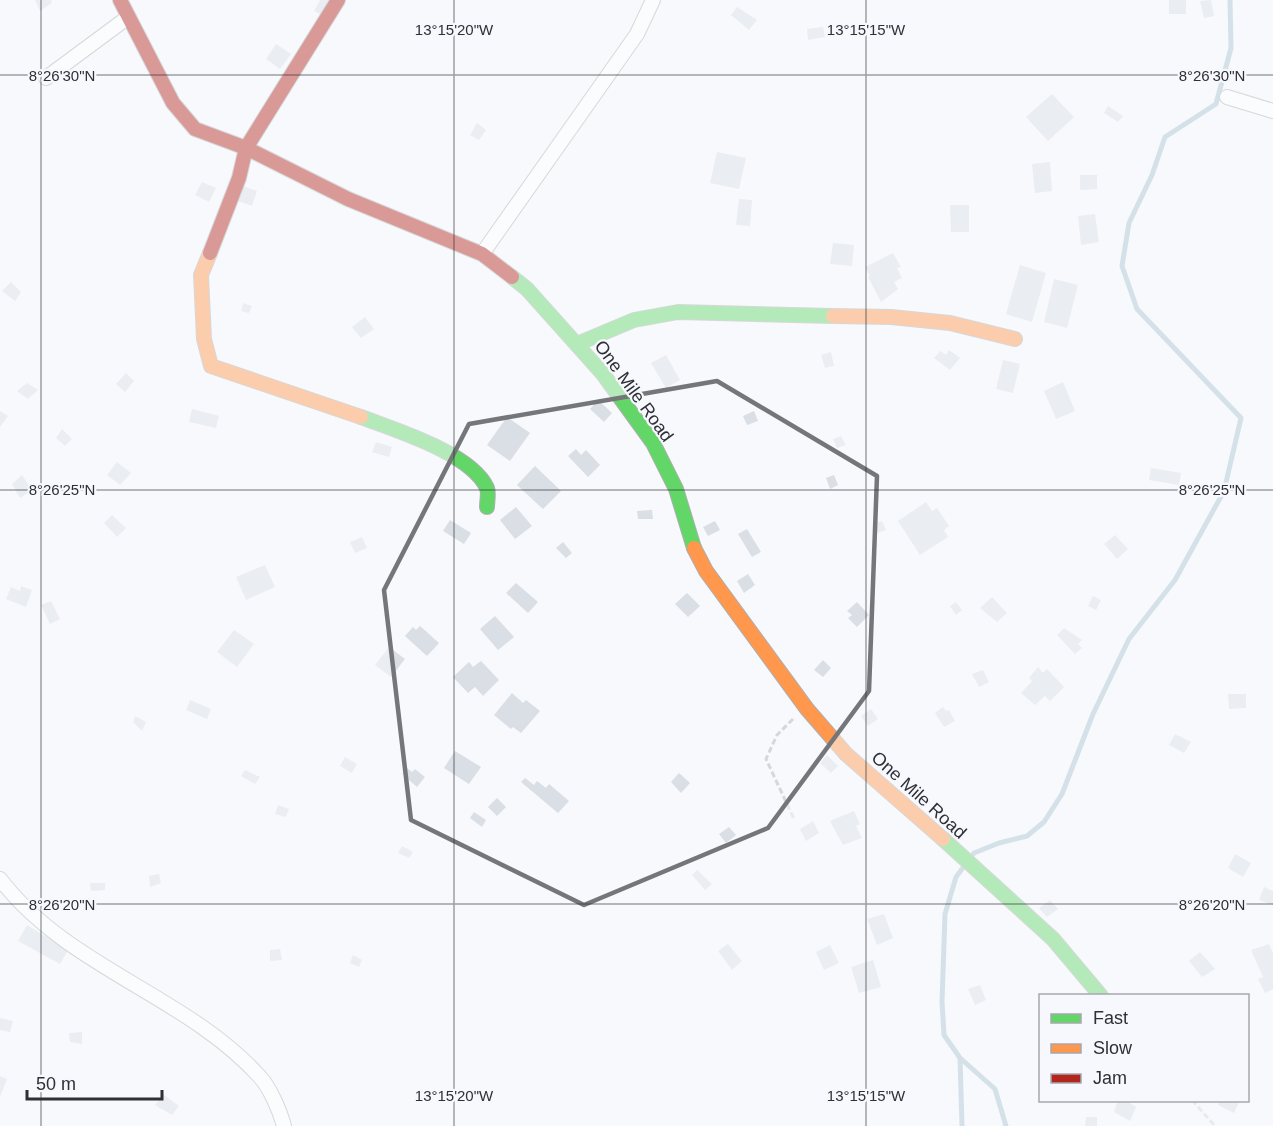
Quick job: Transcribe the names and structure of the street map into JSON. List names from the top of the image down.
{
  "streets": {
    "street": ["One Mile Road"]
  },
  "legend": ["Fast", "Slow", "Jam"],
  "scale_bar": "50 m",
  "coordinates": [
    "13°15'20\"W",
    "13°15'15\"W",
    "8°26'30\"N",
    "8°26'25\"N",
    "8°26'20\"N"
  ]
}
